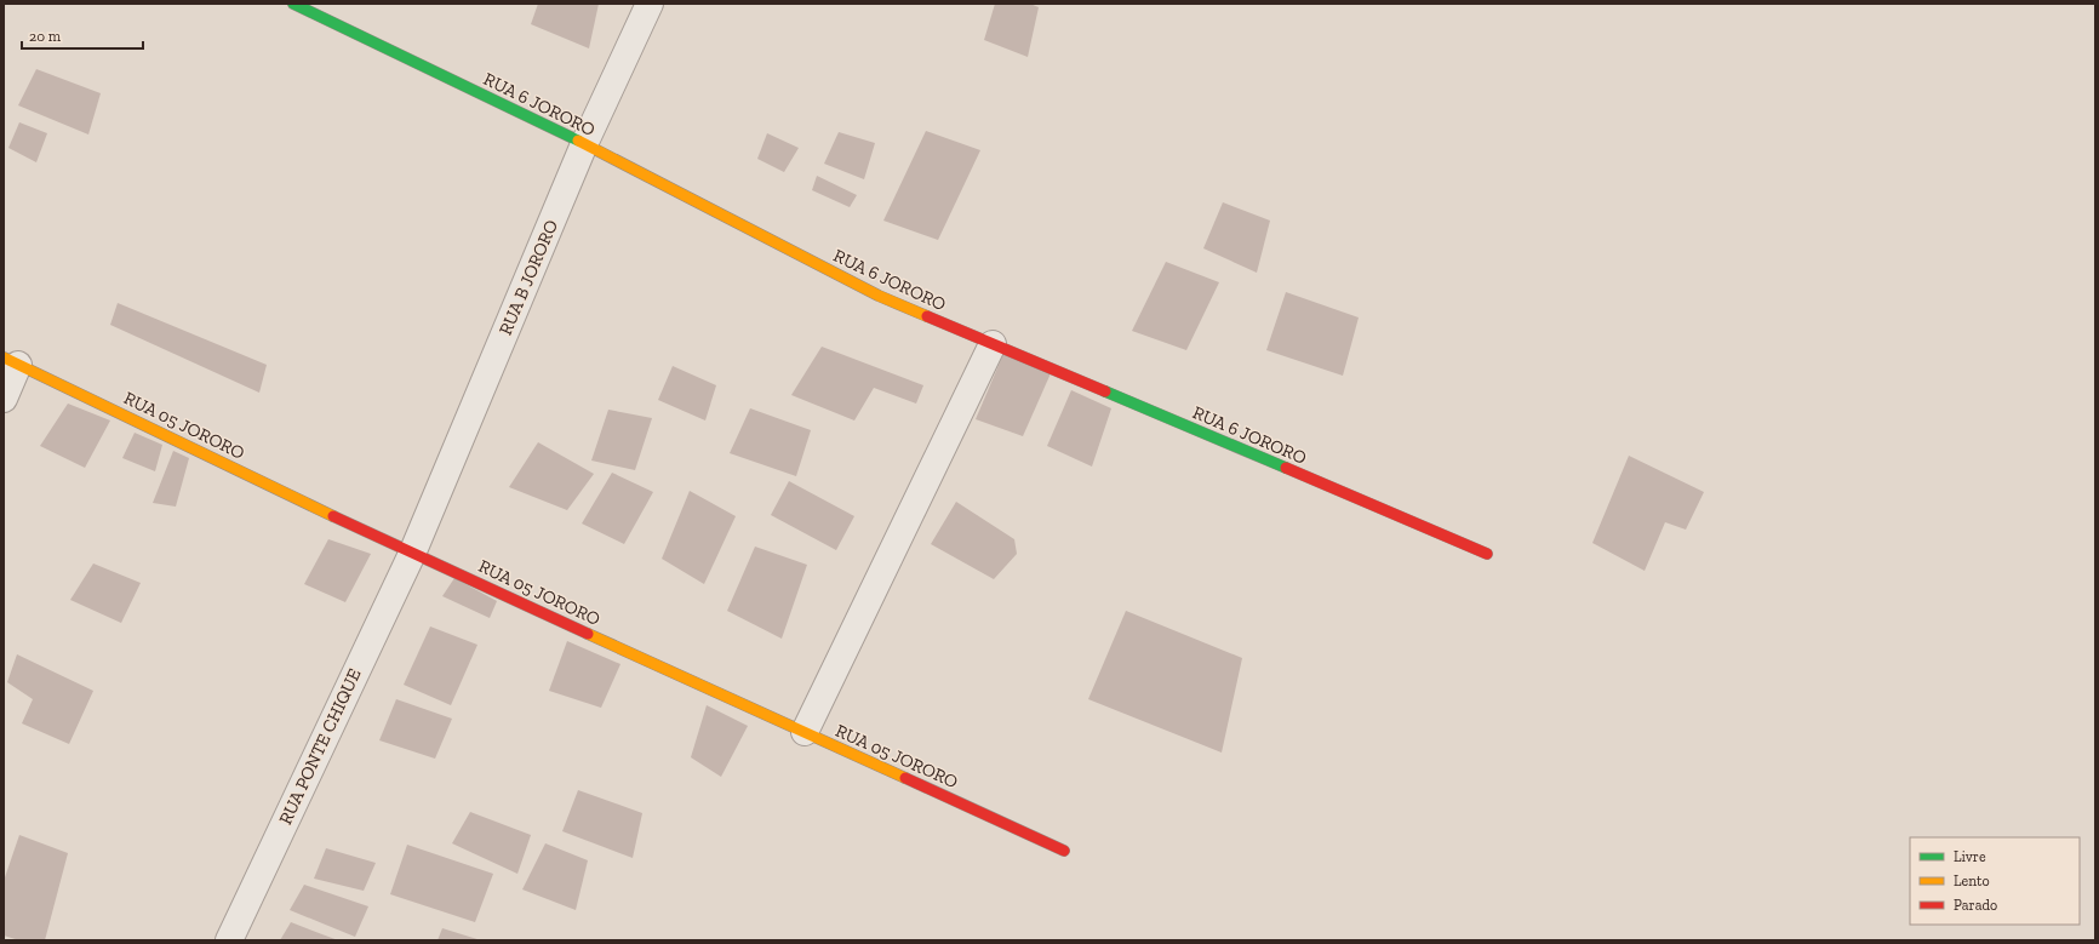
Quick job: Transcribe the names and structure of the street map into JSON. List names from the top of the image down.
{
  "streets": {
    "street": [
      "RUA 6 JORORO",
      "RUA B JORORO",
      "RUA 05 JORORO",
      "RUA PONTE CHIQUE"
    ]
  },
  "crossings": [
    ["RUA 6 JORORO", "RUA B JORORO"],
    ["RUA B JORORO", "RUA 05 JORORO"],
    ["RUA B JORORO", "RUA PONTE CHIQUE"],
    ["RUA 05 JORORO", "RUA PONTE CHIQUE"]
  ],
  "legend": ["Livre", "Lento", "Parado"],
  "scale_bar": "20 m"
}
